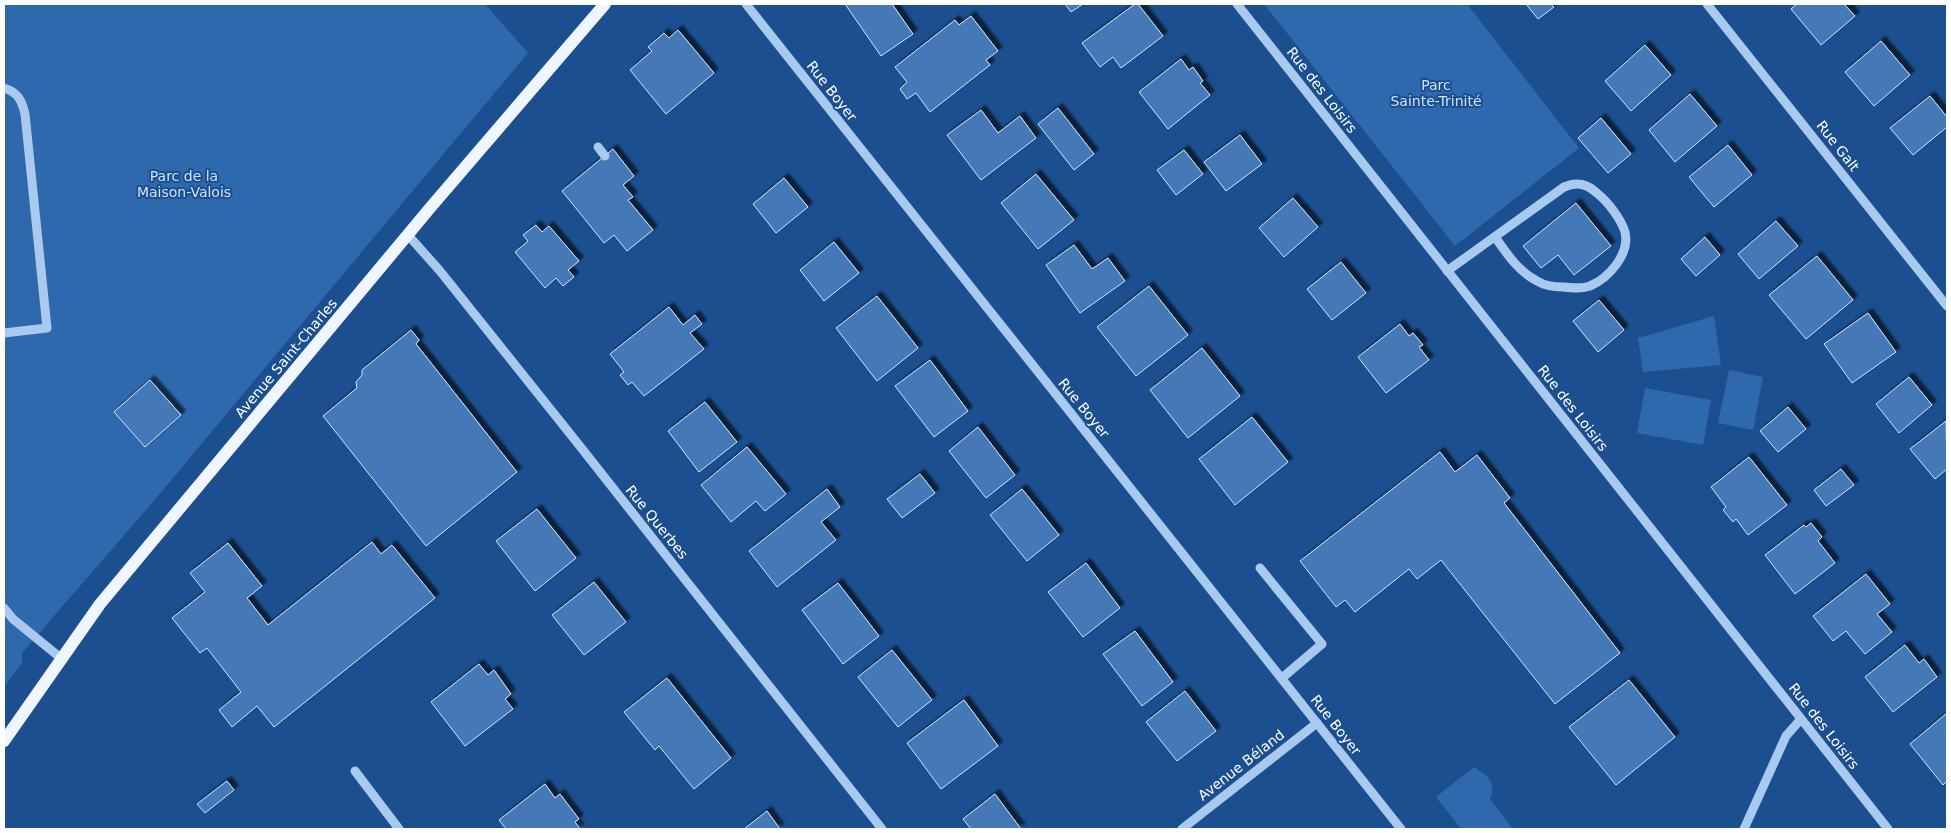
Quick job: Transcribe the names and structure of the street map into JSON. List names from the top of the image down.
{
  "streets": {
    "main road": ["Avenue Saint-Charles"],
    "street": [
      "Rue des Loisirs",
      "Rue Boyer",
      "Rue Galt",
      "Rue Querbes",
      "Avenue Béland"
    ]
  },
  "crossings": [
    ["Rue Boyer", "Avenue Béland"],
    ["Avenue Saint-Charles", "Rue Querbes"]
  ],
  "parks": ["Parc Sainte-Trinité", "Parc de la Maison-Valois"]
}
